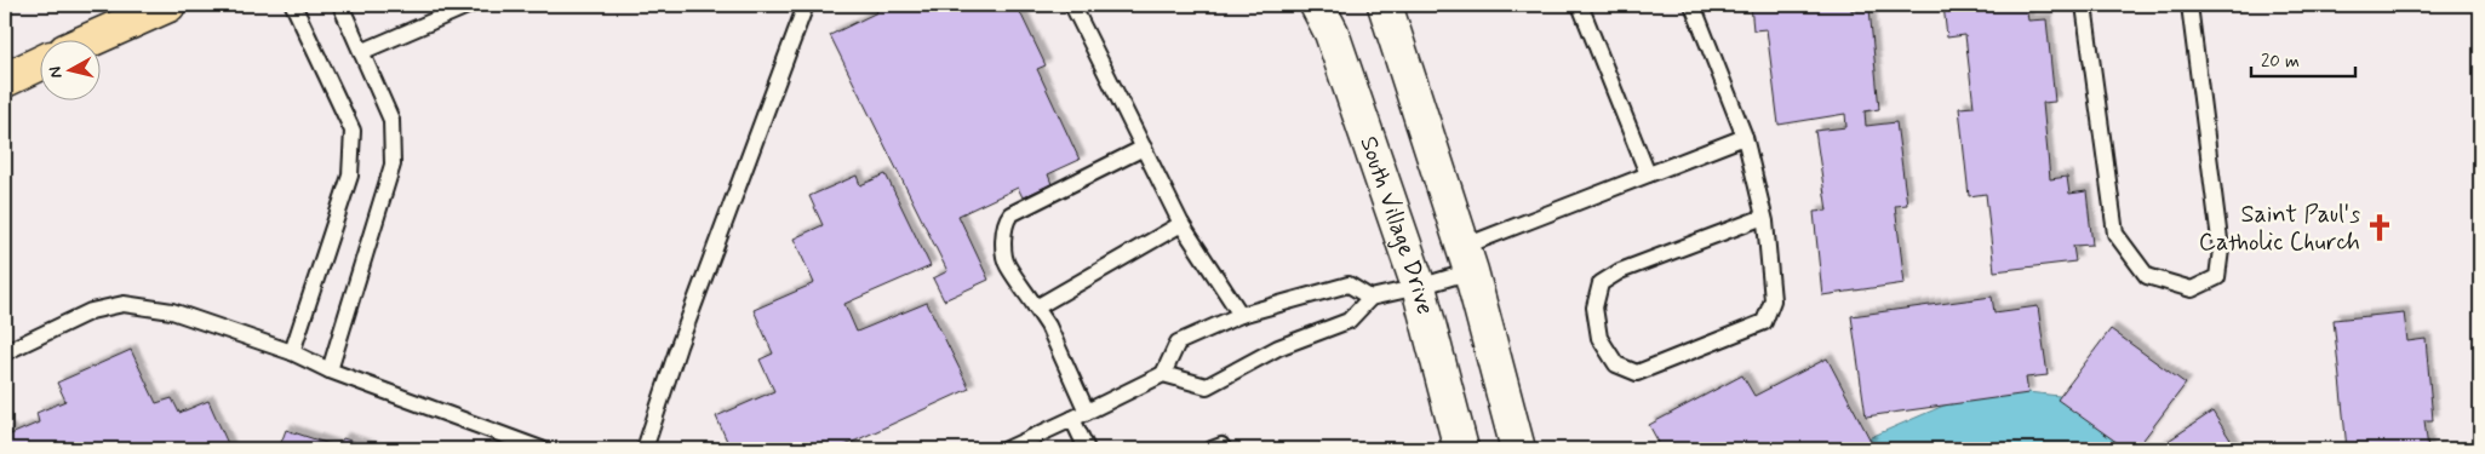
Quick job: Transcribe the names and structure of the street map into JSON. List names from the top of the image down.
{
  "streets": {
    "street": ["South Village Drive"]
  },
  "places": {
    "church": ["Saint Paul's Catholic Church"]
  },
  "scale_bar": "20 m",
  "north": "left"
}
